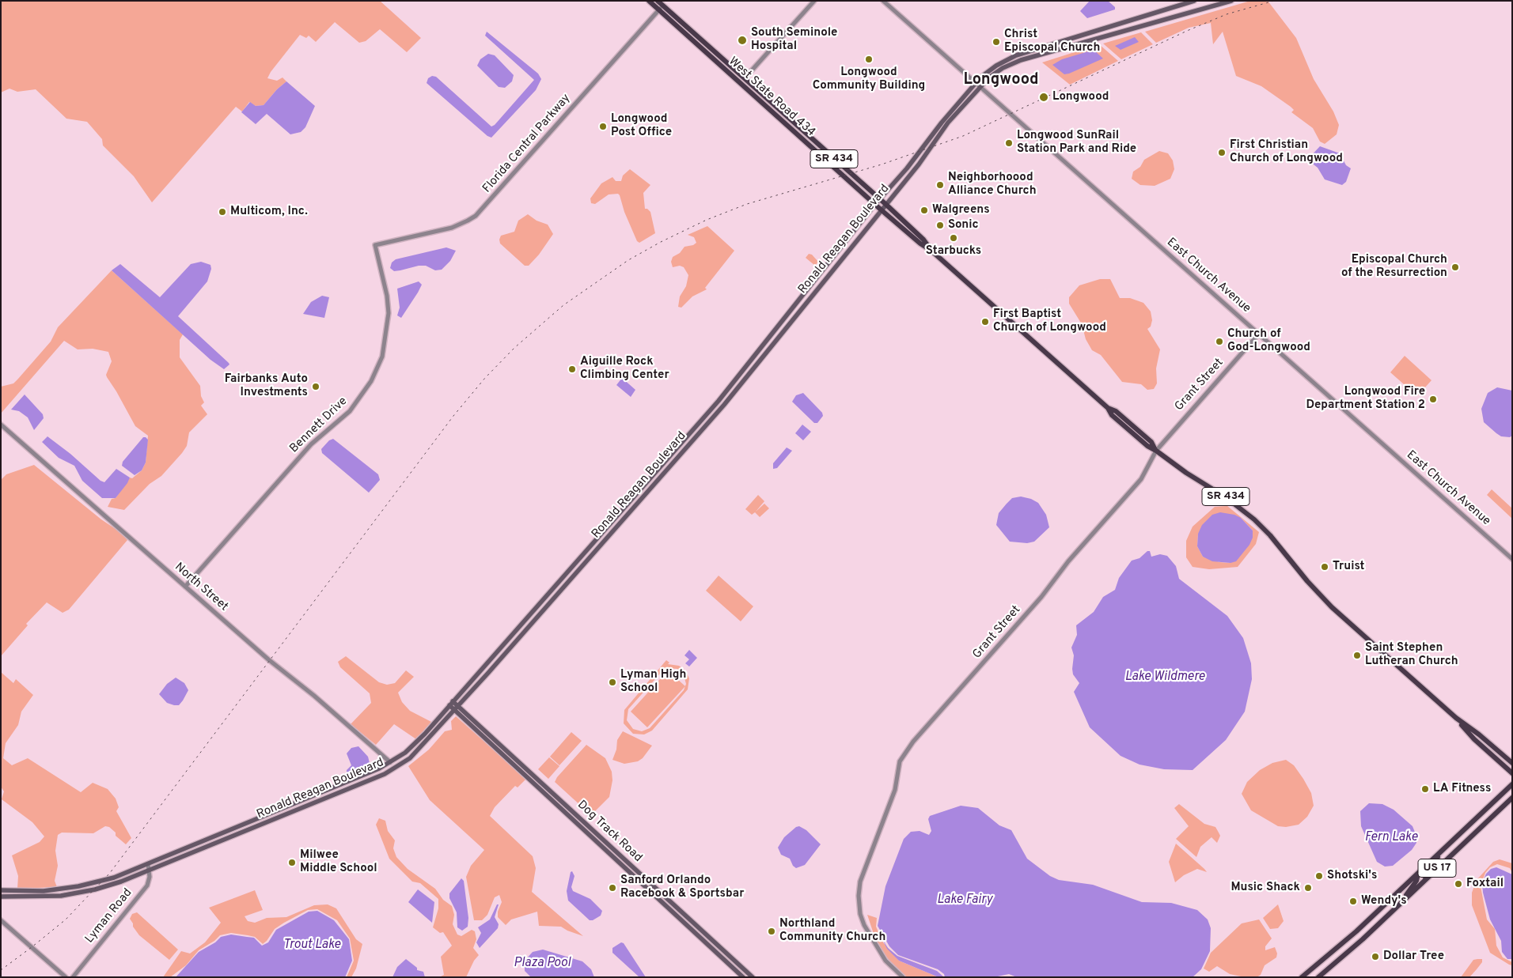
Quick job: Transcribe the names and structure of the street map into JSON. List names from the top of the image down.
{
  "streets": {
    "main road": [
      "West State Road 434",
      "SR 434",
      "Ronald Reagan Boulevard",
      "Dog Track Road",
      "US 17"
    ],
    "street": [
      "Florida Central Parkway",
      "East Church Avenue",
      "Grant Street",
      "Bennett Drive",
      "North Street",
      "Lyman Road"
    ]
  },
  "crossings": [
    ["West State Road 434", "Florida Central Parkway"],
    ["West State Road 434", "SR 434"],
    ["West State Road 434", "Ronald Reagan Boulevard"],
    ["Florida Central Parkway", "Bennett Drive"],
    ["SR 434", "Ronald Reagan Boulevard"],
    ["SR 434", "Grant Street"],
    ["Ronald Reagan Boulevard", "East Church Avenue"],
    ["Ronald Reagan Boulevard", "North Street"],
    ["Ronald Reagan Boulevard", "Dog Track Road"],
    ["Ronald Reagan Boulevard", "Lyman Road"],
    ["East Church Avenue", "Grant Street"],
    ["Bennett Drive", "North Street"]
  ],
  "districts": ["Longwood"],
  "water": [
    "Lake Wildmere",
    "Fern Lake",
    "Lake Fairy",
    "Trout Lake",
    "Plaza Pool"
  ],
  "places": [
    "South Seminole Hospital",
    "Christ Episcopal Church",
    "Longwood Community Building",
    "Longwood",
    "Longwood Post Office",
    "Longwood SunRail Station Park and Ride",
    "First Christian Church of Longwood",
    "Neighborhoood Alliance Church",
    "Walgreens",
    "Multicom, Inc.",
    "Sonic",
    "Starbucks",
    "Episcopal Church of the Resurrection",
    "First Baptist Church of Longwood",
    "Church of God-Longwood",
    "Aiguille Rock Climbing Center",
    "Fairbanks Auto Investments",
    "Longwood Fire Department Station 2",
    "Truist",
    "Saint Stephen Lutheran Church",
    "Lyman High School",
    "LA Fitness",
    "Milwee Middle School",
    "Shotski's",
    "Foxtail",
    "Sanford Orlando Racebook & Sportsbar",
    "Music Shack",
    "Wendy's",
    "Northland Community Church",
    "Dollar Tree"
  ]
}
